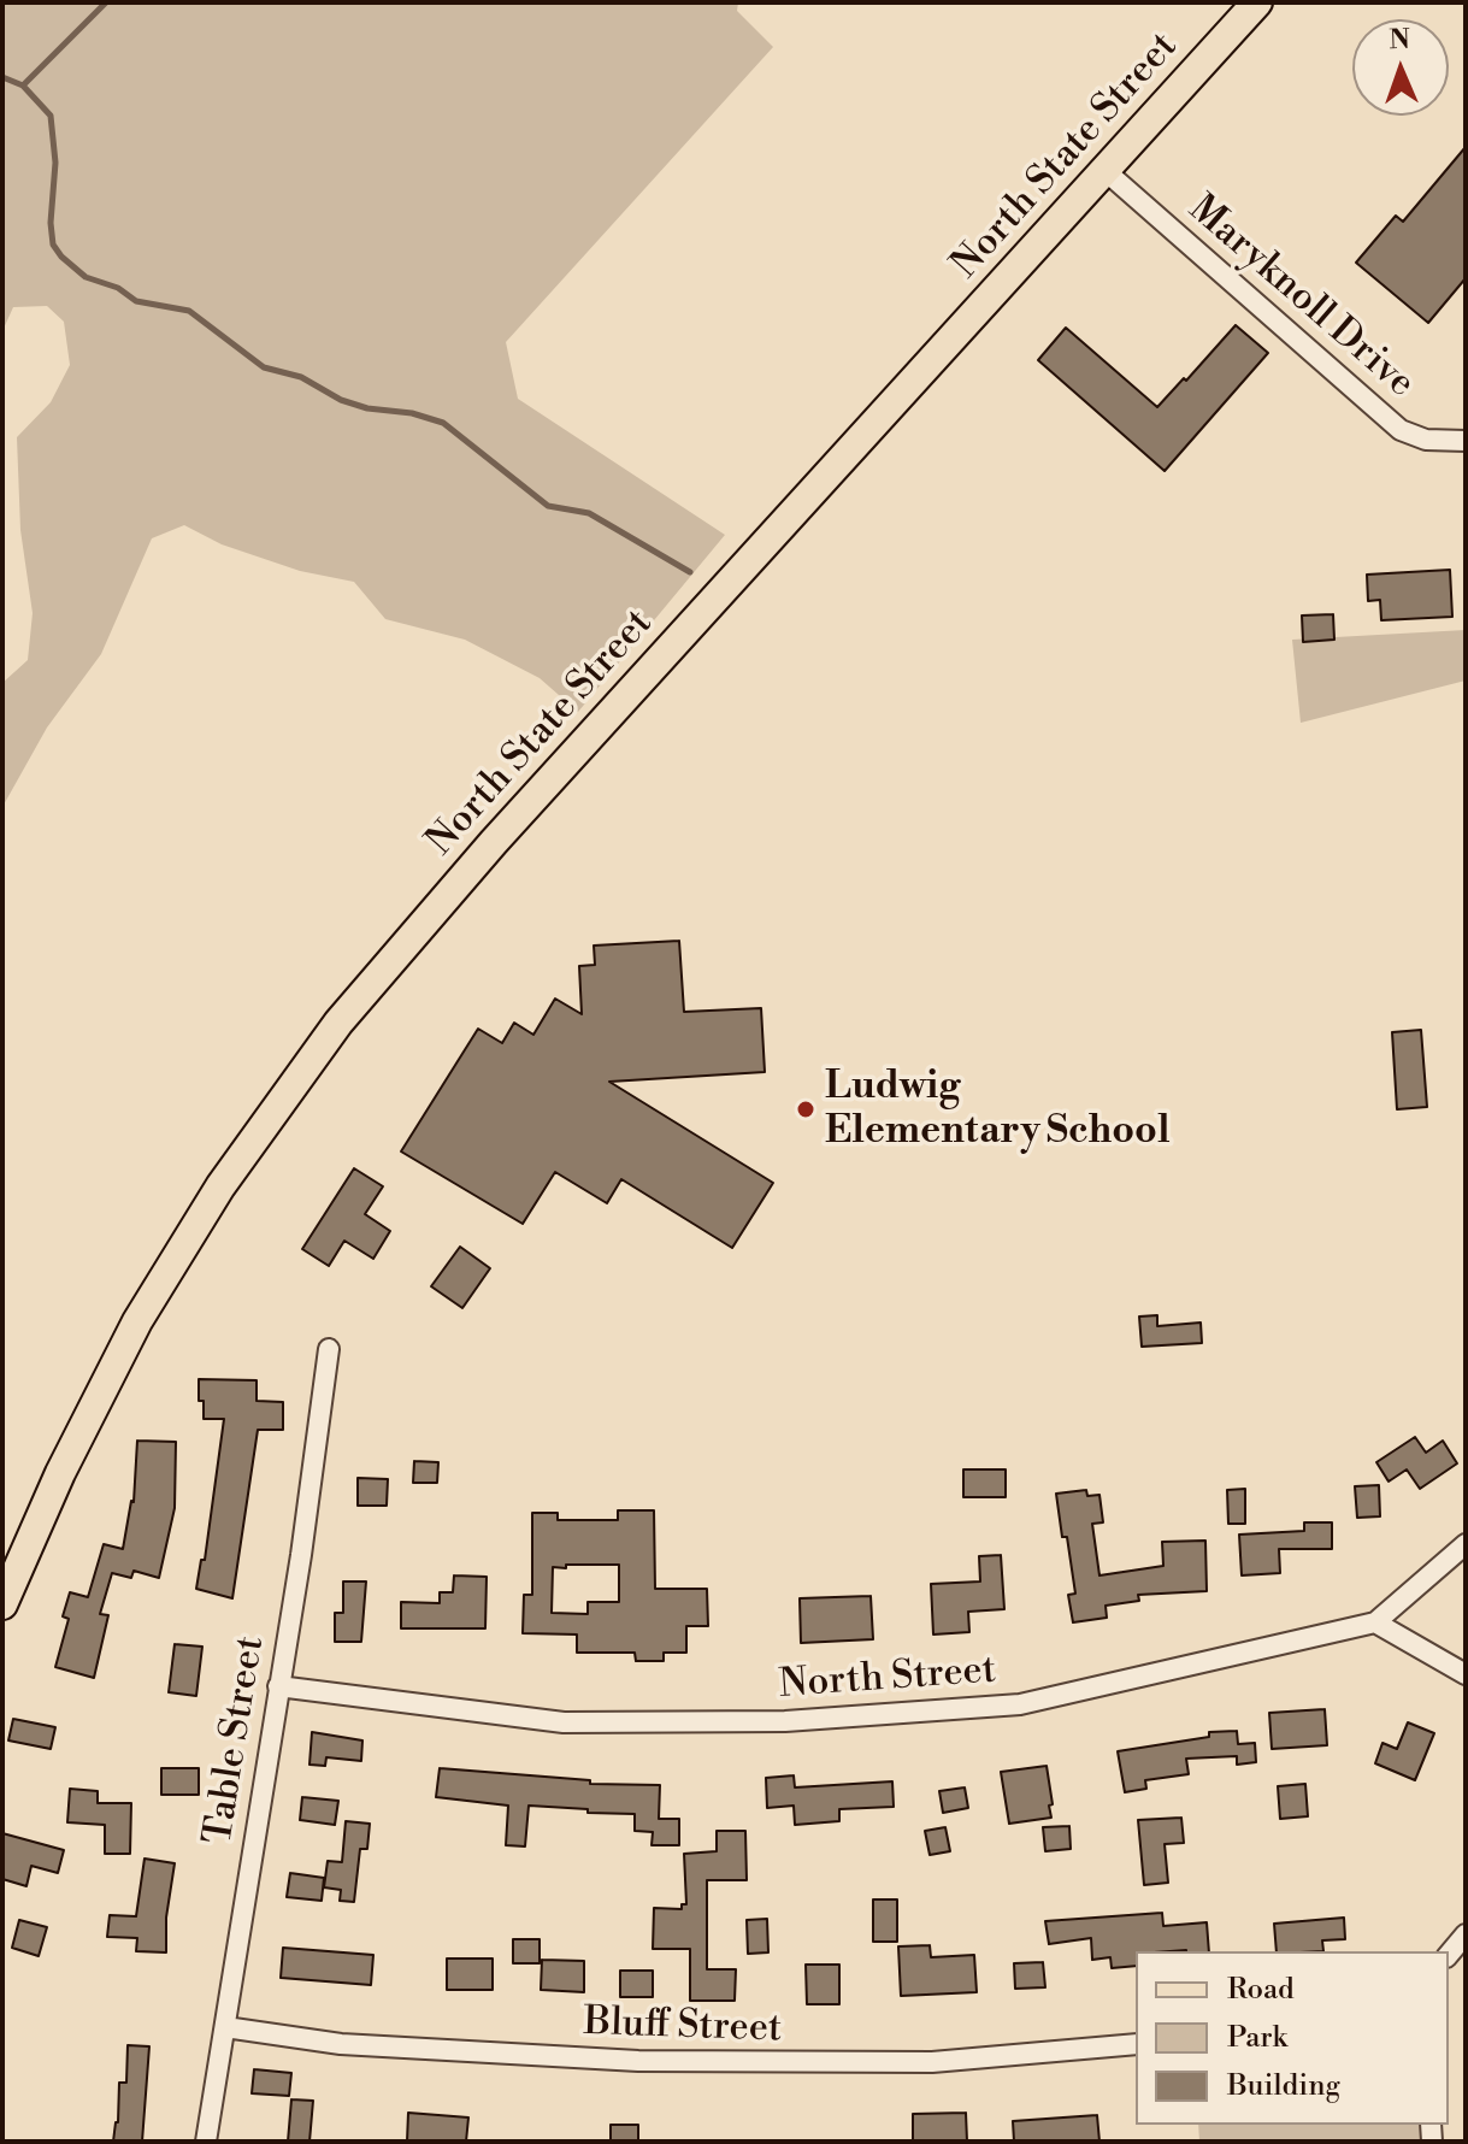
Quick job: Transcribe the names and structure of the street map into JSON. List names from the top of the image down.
{
  "streets": {
    "main road": ["North State Street"],
    "street": [
      "Maryknoll Drive",
      "North Street",
      "Table Street",
      "Bluff Street"
    ]
  },
  "crossings": [
    ["North State Street", "Maryknoll Drive"],
    ["North Street", "Table Street"],
    ["Table Street", "Bluff Street"]
  ],
  "places": ["Ludwig Elementary School"],
  "legend": ["Road", "Park", "Building"],
  "north": "top"
}
